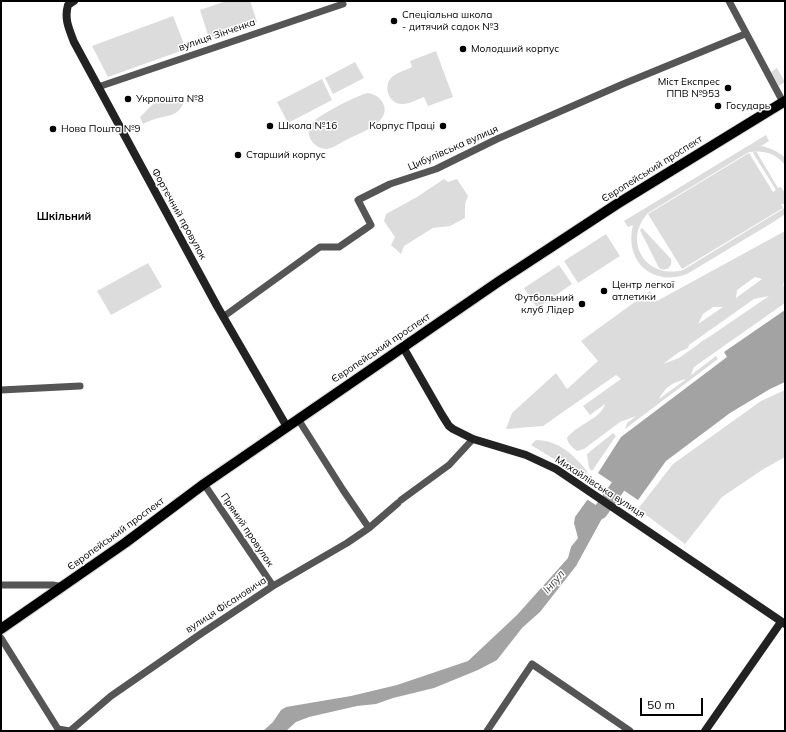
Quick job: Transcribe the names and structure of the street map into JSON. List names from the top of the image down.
{
  "streets": {
    "main road": ["Європейський проспект"],
    "street": [
      "вулиця Зінченка",
      "Цибулівська вулиця",
      "Фортечний провулок",
      "Михайлівська вулиця",
      "Прямий провулок",
      "вулиця Фісановича"
    ]
  },
  "crossings": [
    ["вулиця Зінченка", "Фортечний провулок"],
    ["Цибулівська вулиця", "Фортечний провулок"],
    ["Європейський проспект", "Фортечний провулок"],
    ["Європейський проспект", "Михайлівська вулиця"],
    ["Європейський проспект", "Прямий провулок"],
    ["Михайлівська вулиця", "вулиця Фісановича"],
    ["Прямий провулок", "вулиця Фісановича"]
  ],
  "districts": ["Шкільний"],
  "water": ["Інгул"],
  "places": [
    "Спеціальна школа - дитячий садок №3",
    "Молодший корпус",
    "Міст Експрес ППВ №953",
    "Укрпошта №8",
    "Государь",
    "Школа №16",
    "Корпус Праці",
    "Нова Пошта №9",
    "Старший корпус",
    "Центр легкої атлетики",
    "Футбольний клуб Лідер"
  ],
  "scale_bar": "50 m"
}
